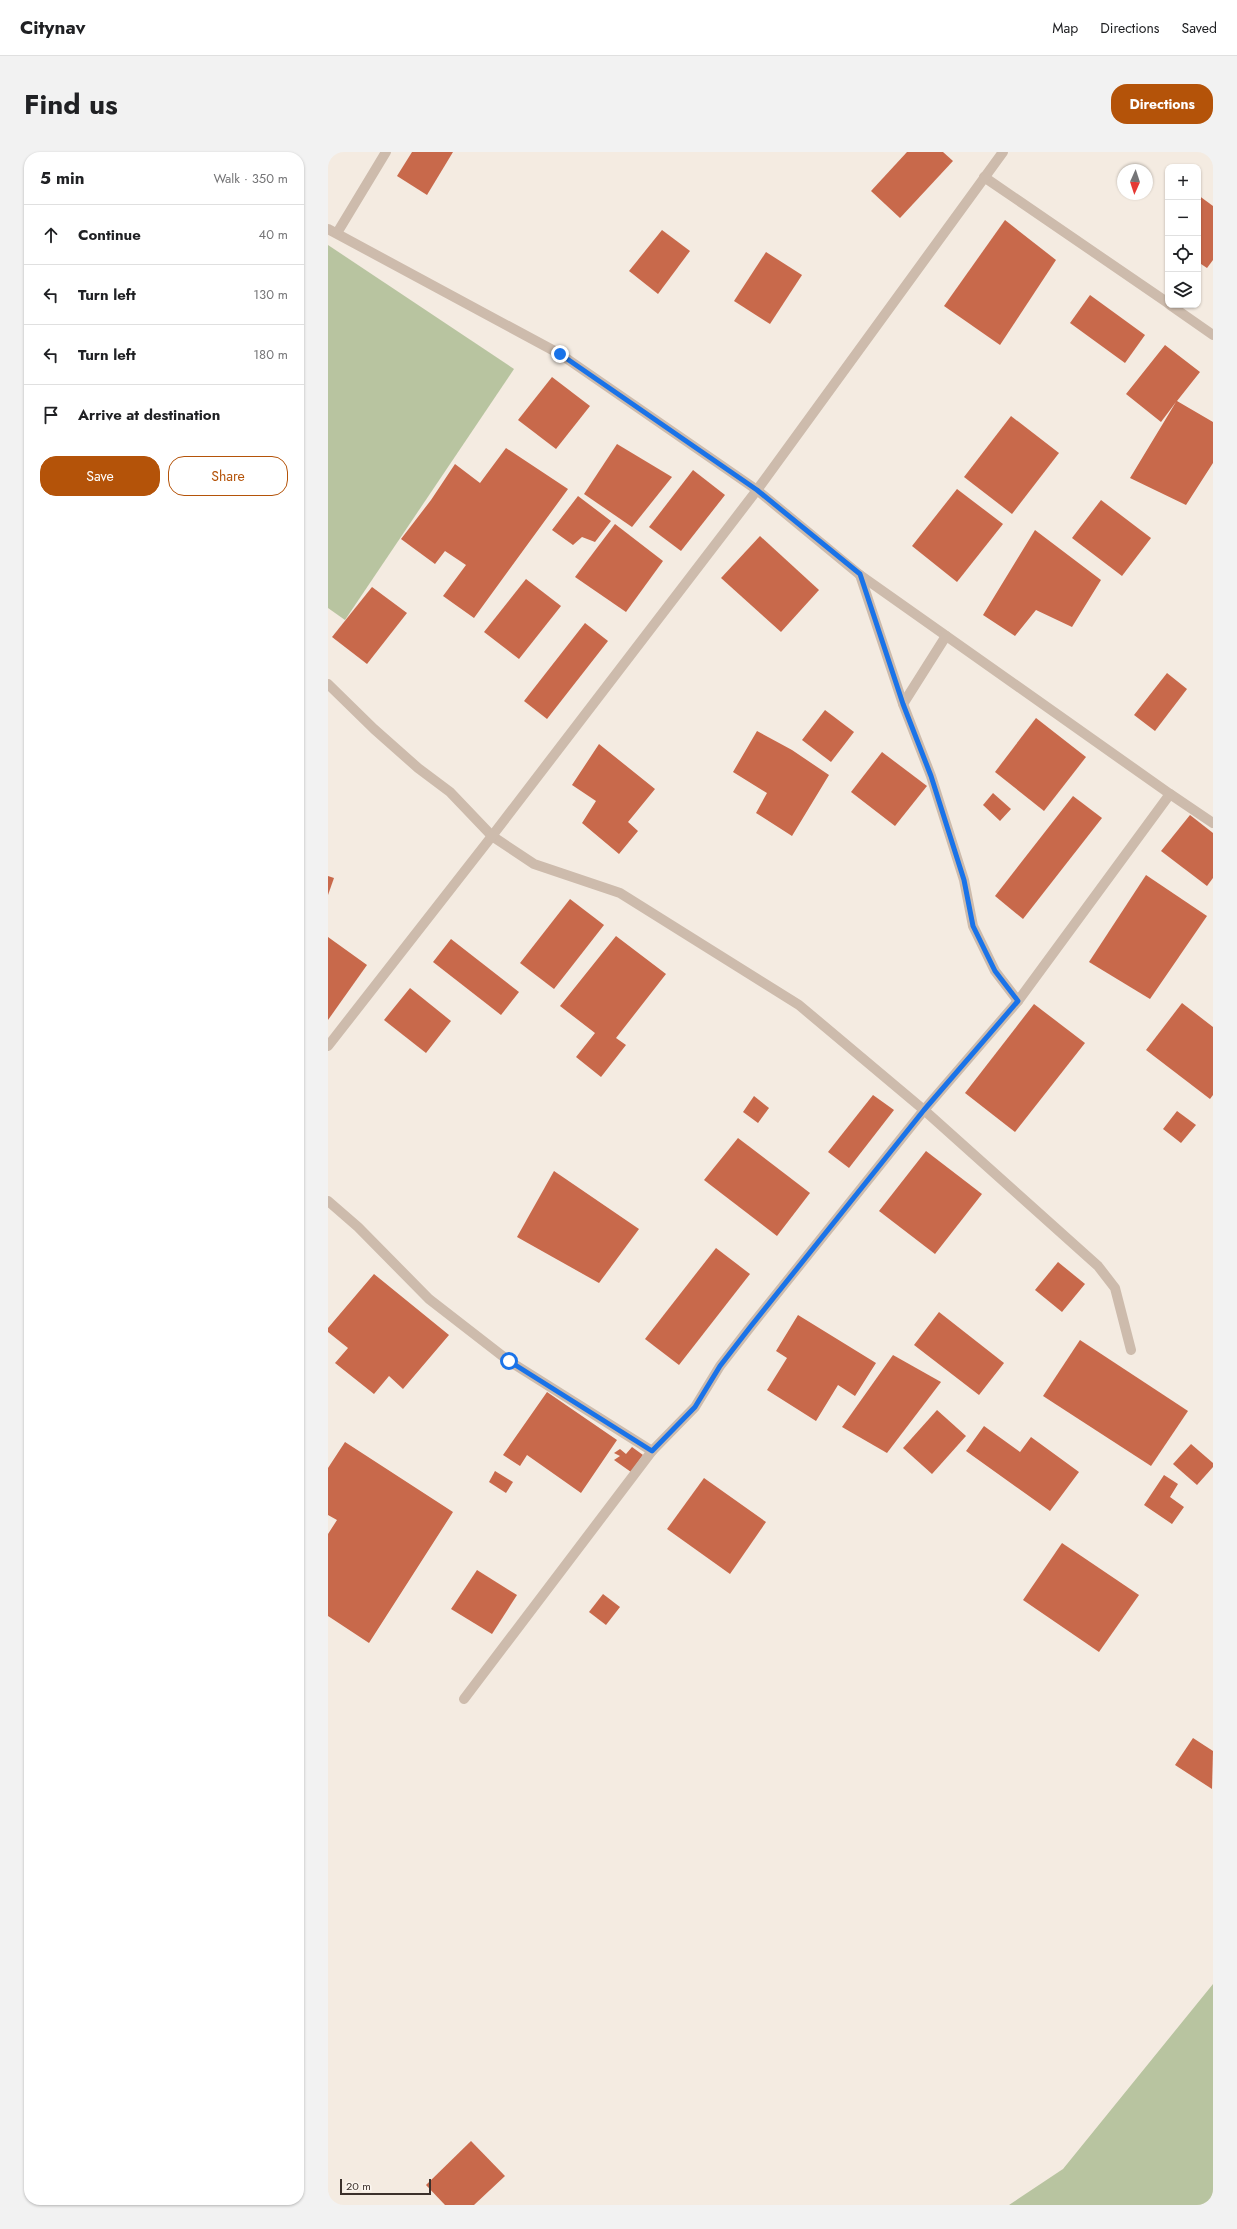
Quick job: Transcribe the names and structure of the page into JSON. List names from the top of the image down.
{
  "scale_bar": "20 m",
  "north": "bottom",
  "page": {
    "header": "Citynav",
    "nav": ["Map", "Directions", "Saved"],
    "title": "Find us",
    "buttons": [
      "Directions",
      ["Save", "Share"]
    ],
    "heading": ["5 min", "Walk · 350 m"],
    "map_buttons": ["+", "−"],
    "list": [
      ["Continue", "40 m"],
      ["Turn left", "130 m"],
      ["Turn left", "180 m"],
      "Arrive at destination"
    ],
    "scale": "20 m"
  }
}
